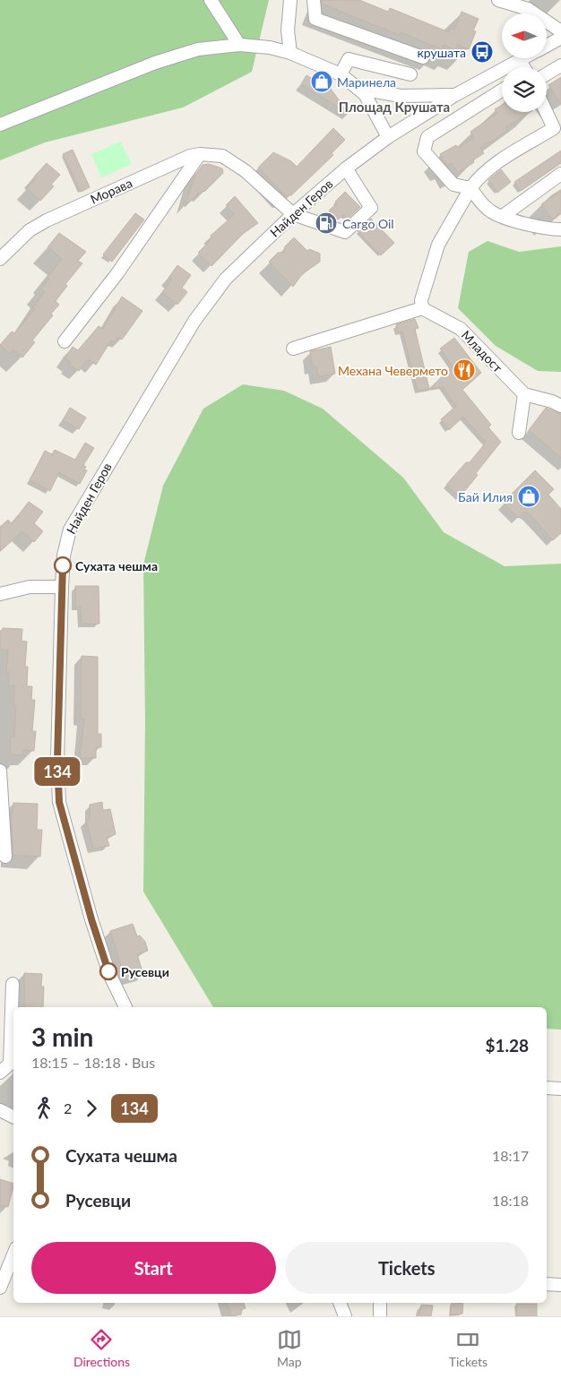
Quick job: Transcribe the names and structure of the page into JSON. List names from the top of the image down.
{
  "streets": {
    "street": ["Морава", "Найден Геров", "Младост"]
  },
  "crossings": [
    ["Морава", "Найден Геров"]
  ],
  "districts": ["Площад Крушата"],
  "places": {
    "bus stop": ["крушата"],
    "shop": ["Маринела", "Бай Илия"],
    "fuel station": ["Cargo Oil"],
    "restaurant": ["Механа Чевермето"],
    "other": ["Сухата чешма", "Русевци"]
  },
  "lines": ["bus line 134"],
  "north": "left",
  "page": {
    "on_map": "134",
    "heading": ["3 min", "18:15 – 18:18 · Bus", "$1.28"],
    "legs": ["2", "134"],
    "list": [
      {
        "name": "Сухата чешма",
        "value": "18:17"
      },
      {
        "name": "Русевци",
        "value": "18:18"
      }
    ],
    "buttons": ["Start", "Tickets"],
    "tabs": ["Directions", "Map", "Tickets"]
  }
}
